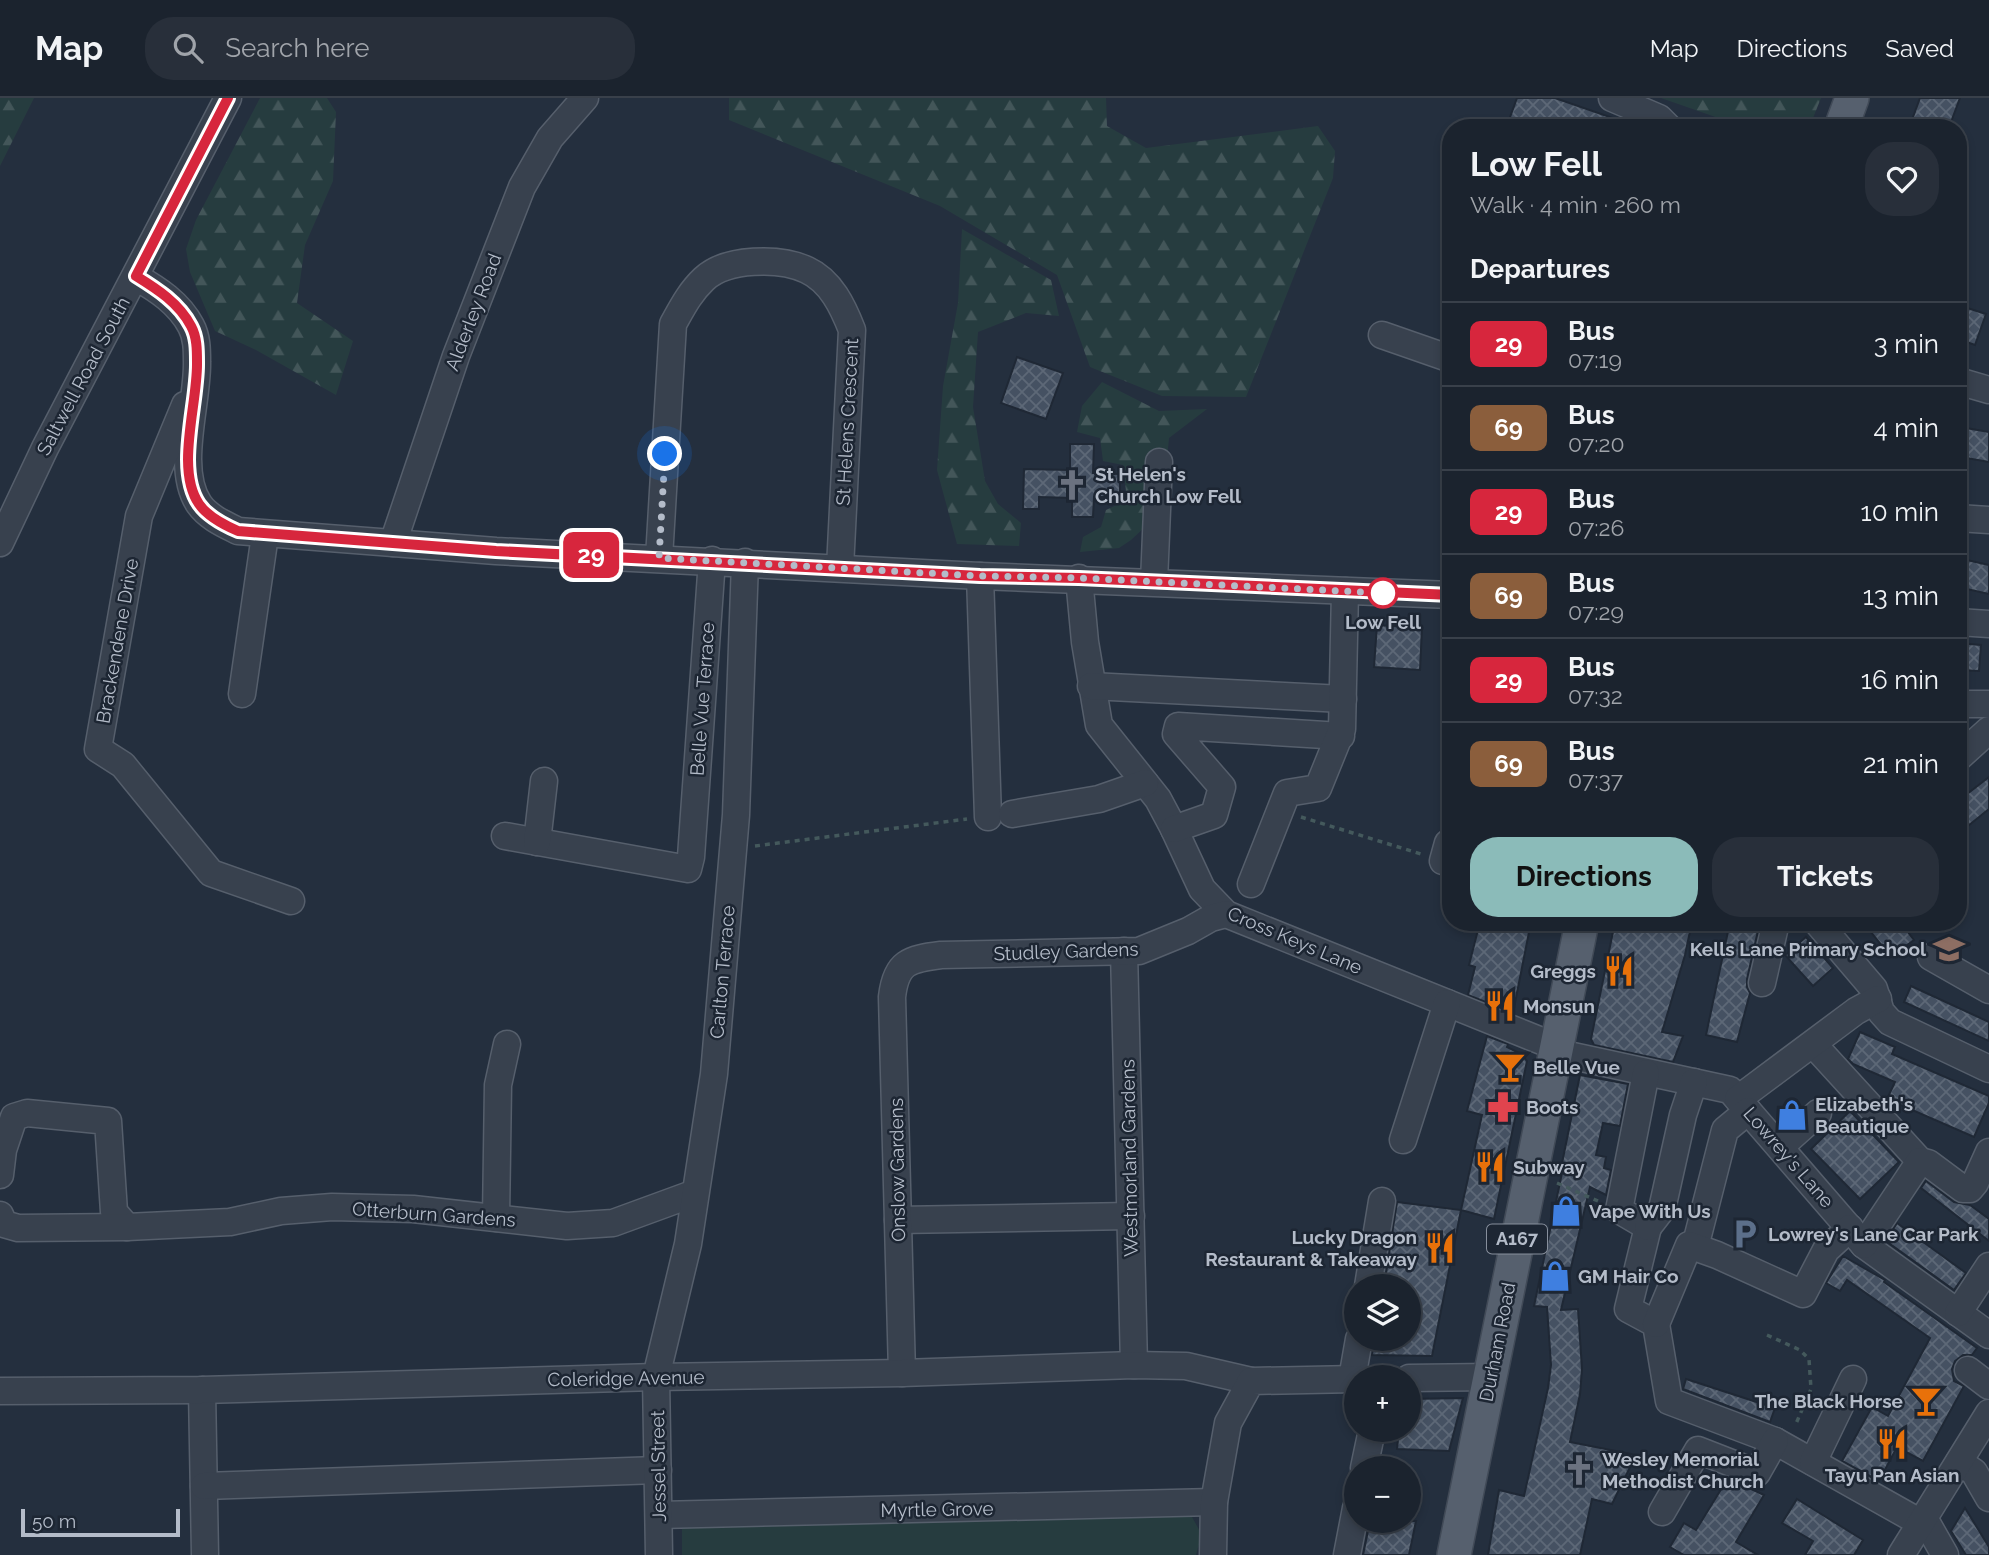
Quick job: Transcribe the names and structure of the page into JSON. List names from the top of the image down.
{
  "streets": {
    "main road": ["A167", "Durham Road"],
    "street": [
      "Alderley Road",
      "Saltwell Road South",
      "St Helens Crescent",
      "Brackendene Drive",
      "Belle Vue Terrace",
      "Cross Keys Lane",
      "Studley Gardens",
      "Carlton Terrace",
      "Lowrey's Lane",
      "Westmorland Gardens",
      "Onslow Gardens",
      "Otterburn Gardens",
      "Coleridge Avenue",
      "Jessel Street",
      "Myrtle Grove"
    ]
  },
  "crossings": [
    ["Cross Keys Lane", "Studley Gardens"],
    ["Cross Keys Lane", "Lowrey's Lane"],
    ["Cross Keys Lane", "Durham Road"],
    ["Studley Gardens", "Westmorland Gardens"],
    ["Studley Gardens", "Onslow Gardens"],
    ["Carlton Terrace", "Otterburn Gardens"],
    ["Carlton Terrace", "Coleridge Avenue"],
    ["Carlton Terrace", "Jessel Street"],
    ["Lowrey's Lane", "Durham Road"],
    ["Westmorland Gardens", "Coleridge Avenue"],
    ["Onslow Gardens", "Coleridge Avenue"],
    ["Coleridge Avenue", "Jessel Street"],
    ["Jessel Street", "Myrtle Grove"]
  ],
  "places": {
    "church": ["St Helen's Church Low Fell", "Wesley Memorial Methodist Church"],
    "other": ["Low Fell"],
    "school or university": ["Kells Lane Primary School"],
    "restaurant": [
      "Greggs",
      "Monsun",
      "Subway",
      "Lucky Dragon Restaurant & Takeaway",
      "Tayu Pan Asian"
    ],
    "bar": ["Belle Vue", "The Black Horse"],
    "pharmacy": ["Boots"],
    "shop": ["Elizabeth's Beautique", "Vape With Us", "GM Hair Co"],
    "parking": ["Lowrey's Lane Car Park"]
  },
  "lines": ["bus line 29"],
  "scale_bar": "50 m",
  "page": {
    "header": "Map",
    "search": "Search here",
    "nav": ["Map", "Directions", "Saved"],
    "on_map": "29",
    "heading": [
      ["Low Fell", "Walk · 4 min · 260 m"],
      "Departures"
    ],
    "list": [
      {
        "mark": "29",
        "name": "Bus",
        "note": "07:19",
        "value": "3 min"
      },
      {
        "mark": "69",
        "name": "Bus",
        "note": "07:20",
        "value": "4 min"
      },
      {
        "mark": "29",
        "name": "Bus",
        "note": "07:26",
        "value": "10 min"
      },
      {
        "mark": "69",
        "name": "Bus",
        "note": "07:29",
        "value": "13 min"
      },
      {
        "mark": "29",
        "name": "Bus",
        "note": "07:32",
        "value": "16 min"
      },
      {
        "mark": "69",
        "name": "Bus",
        "note": "07:37",
        "value": "21 min"
      }
    ],
    "buttons": ["Directions", "Tickets"],
    "map_buttons": ["+", "−"],
    "scale": "50 m"
  }
}
